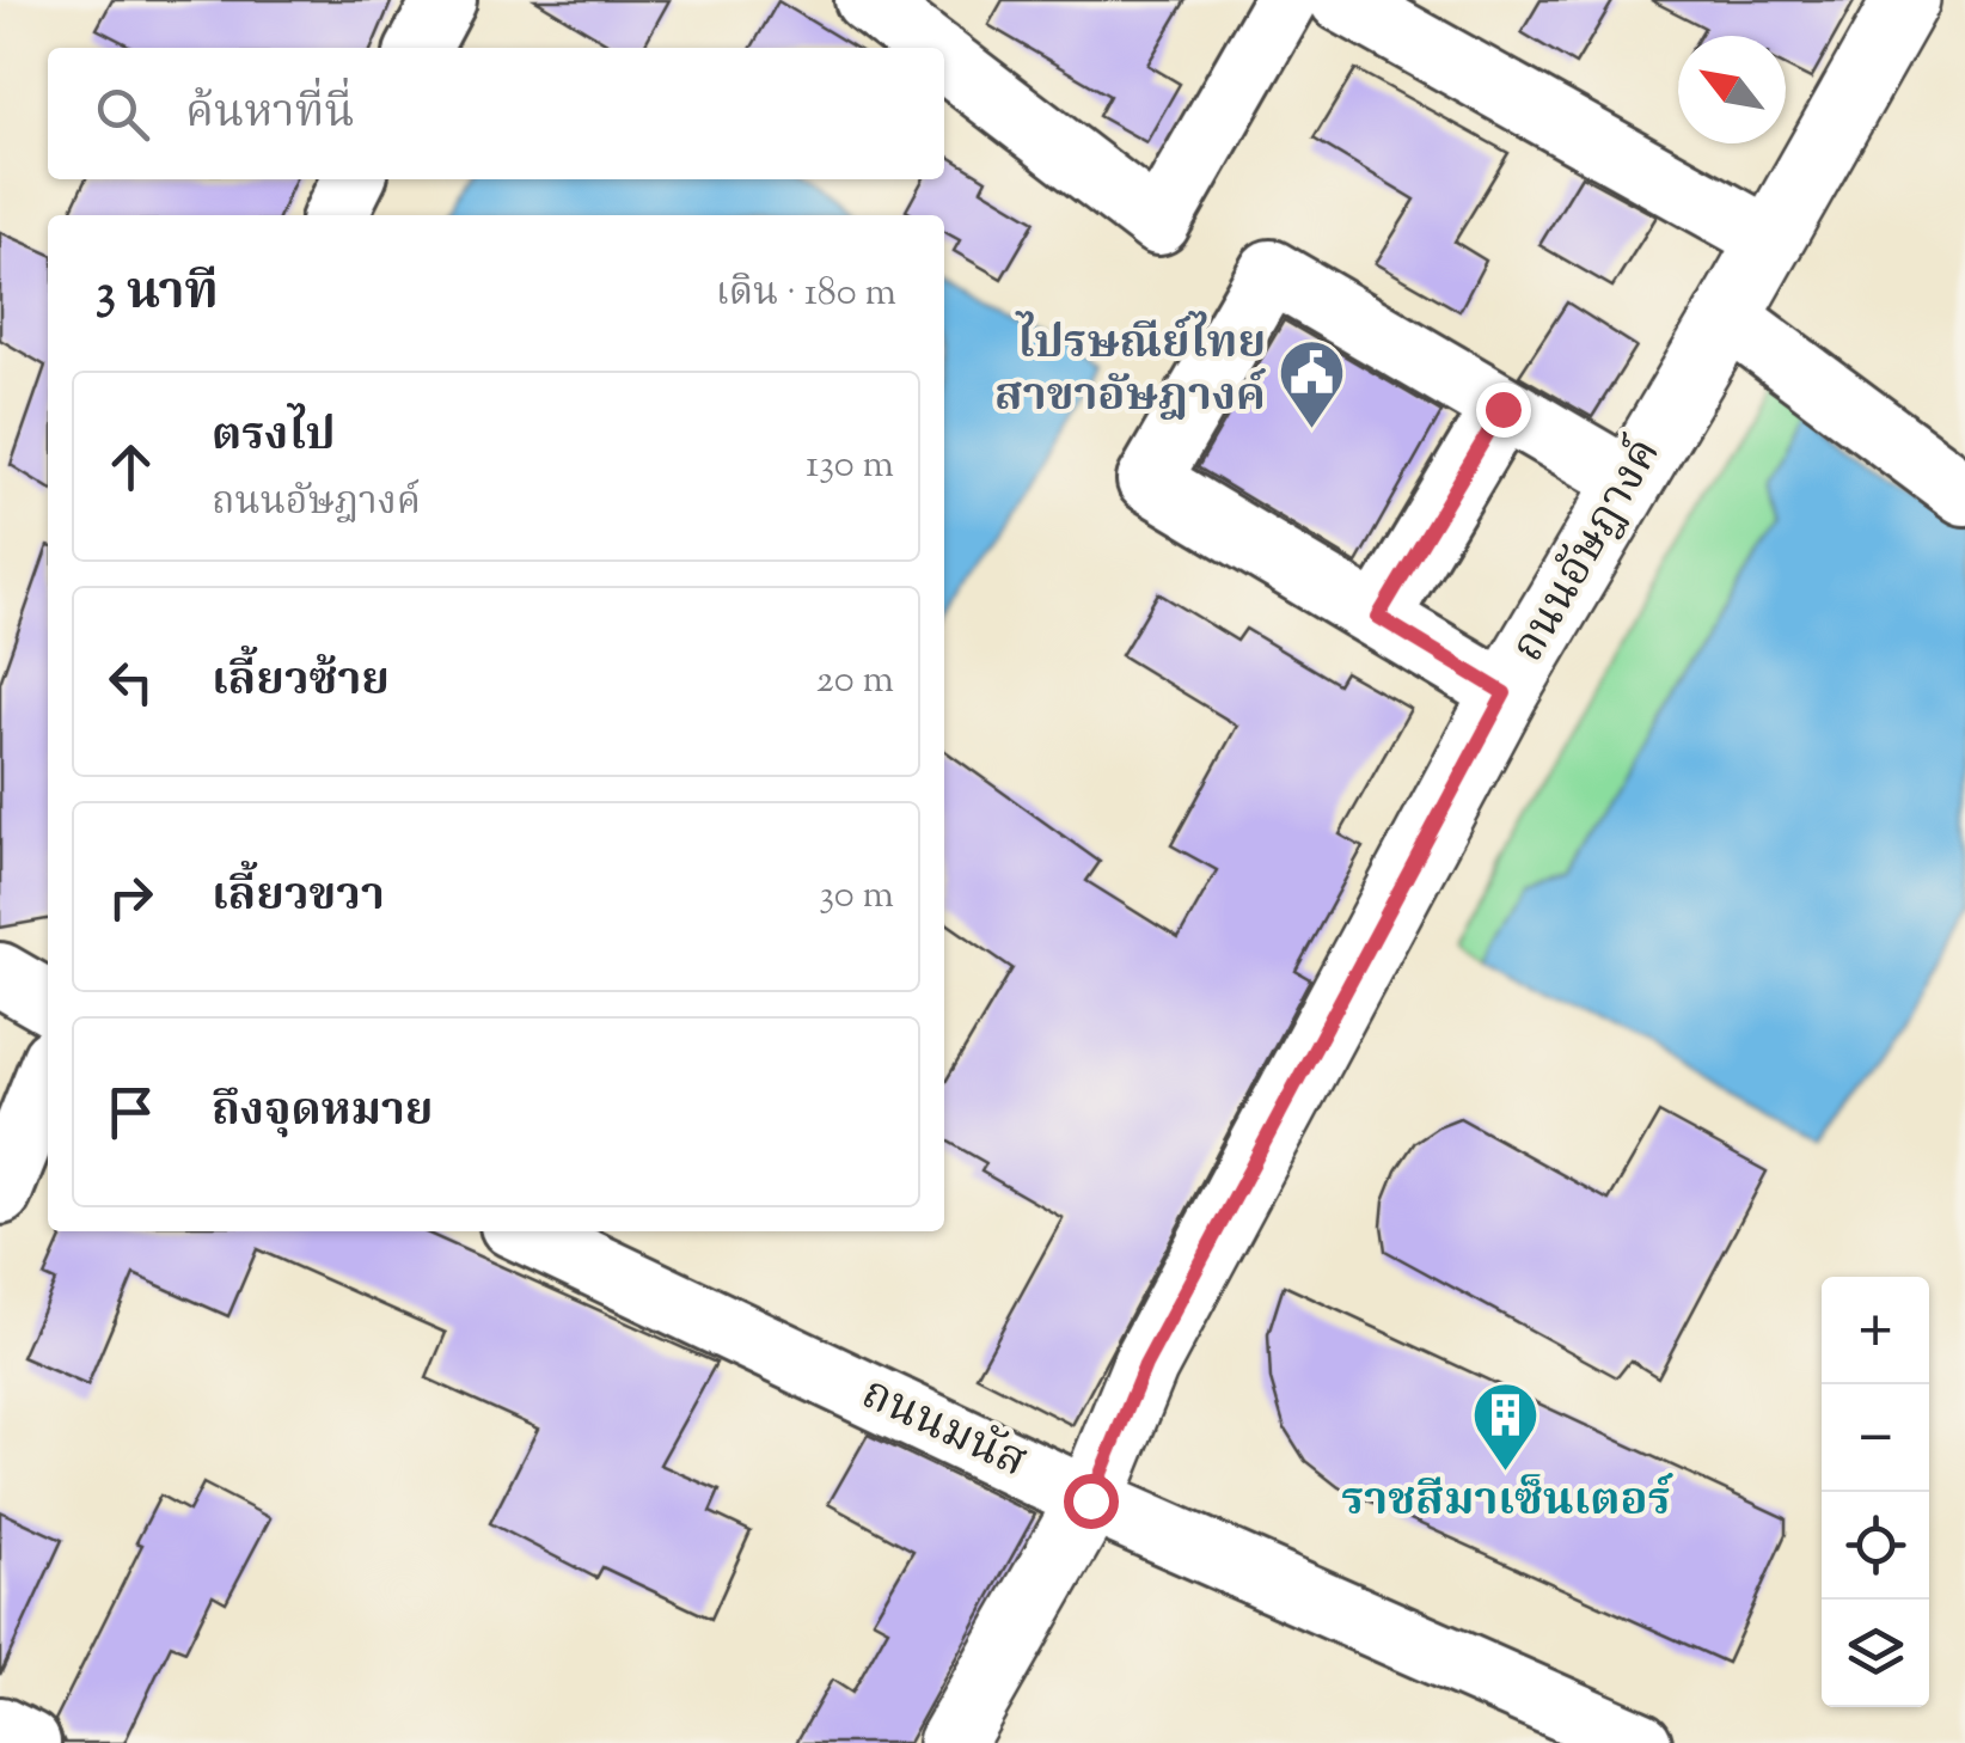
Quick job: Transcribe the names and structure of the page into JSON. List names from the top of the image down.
{
  "streets": {
    "main road": ["ถนนอัษฎางค์"],
    "street": ["ถนนมนัส"]
  },
  "crossings": [
    ["ถนนอัษฎางค์", "ถนนมนัส"]
  ],
  "places": {
    "public building": ["ไปรษณีย์ไทย สาขาอัษฎางค์"],
    "building": ["ราชสีมาเซ็นเตอร์"]
  },
  "north": "top left",
  "page": {
    "search": "ค้นหาที่นี่",
    "heading": ["3 นาที", "เดิน · 180 m"],
    "list": [
      ["ตรงไป", "ถนนอัษฎางค์", "130 m"],
      ["เลี้ยวซ้าย", "20 m"],
      ["เลี้ยวขวา", "30 m"],
      "ถึงจุดหมาย"
    ],
    "map_buttons": ["+", "−"]
  }
}
